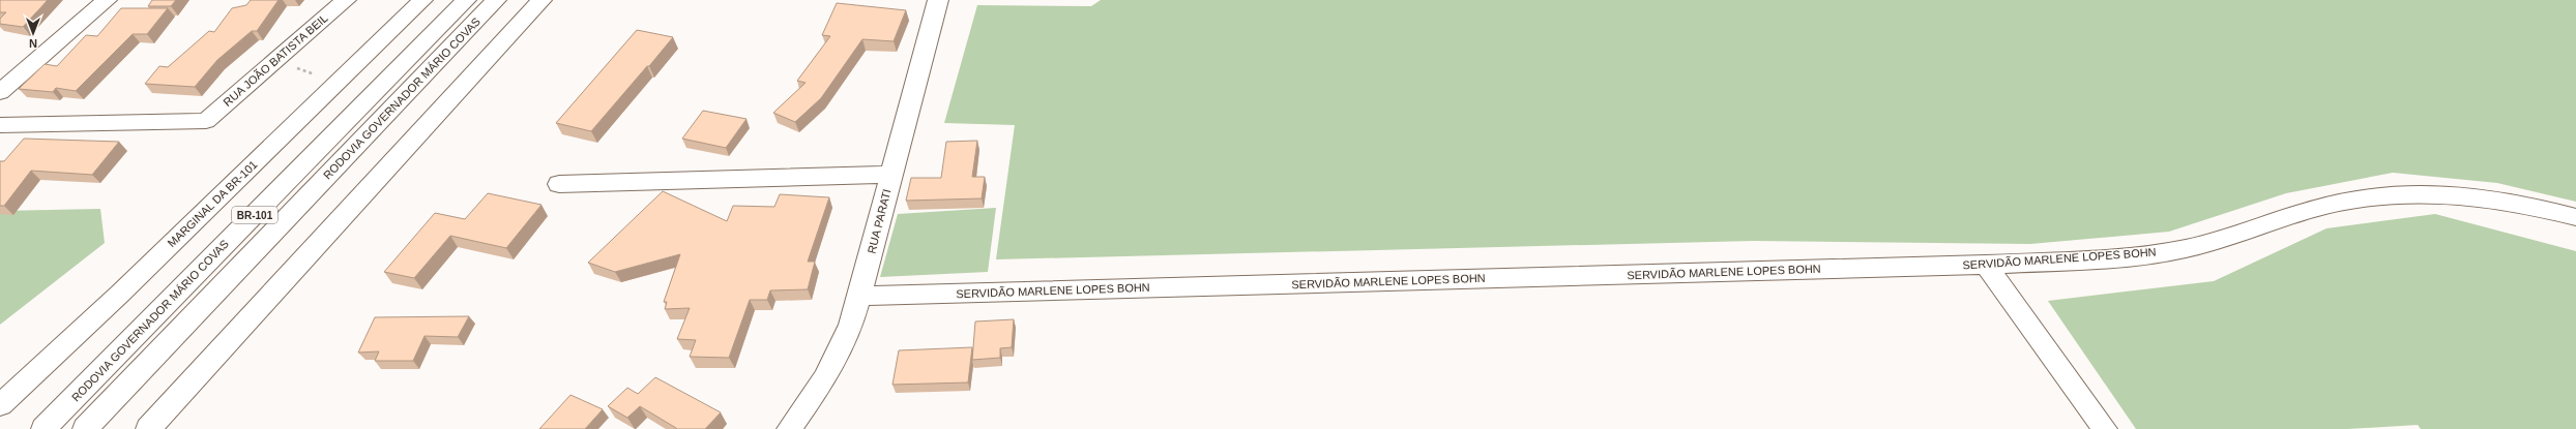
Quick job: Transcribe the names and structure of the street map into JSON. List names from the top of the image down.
{
  "streets": {
    "main road": [
      "RUA JOÃO BATISTA BEIL",
      "RODOVIA GOVERNADOR MÁRIO COVAS",
      "MARGINAL DA BR-101",
      "BR-101",
      "RUA PARATI",
      "SERVIDÃO MARLENE LOPES BOHN"
    ]
  },
  "crossings": [
    ["RUA PARATI", "SERVIDÃO MARLENE LOPES BOHN"]
  ],
  "north": "bottom"
}
